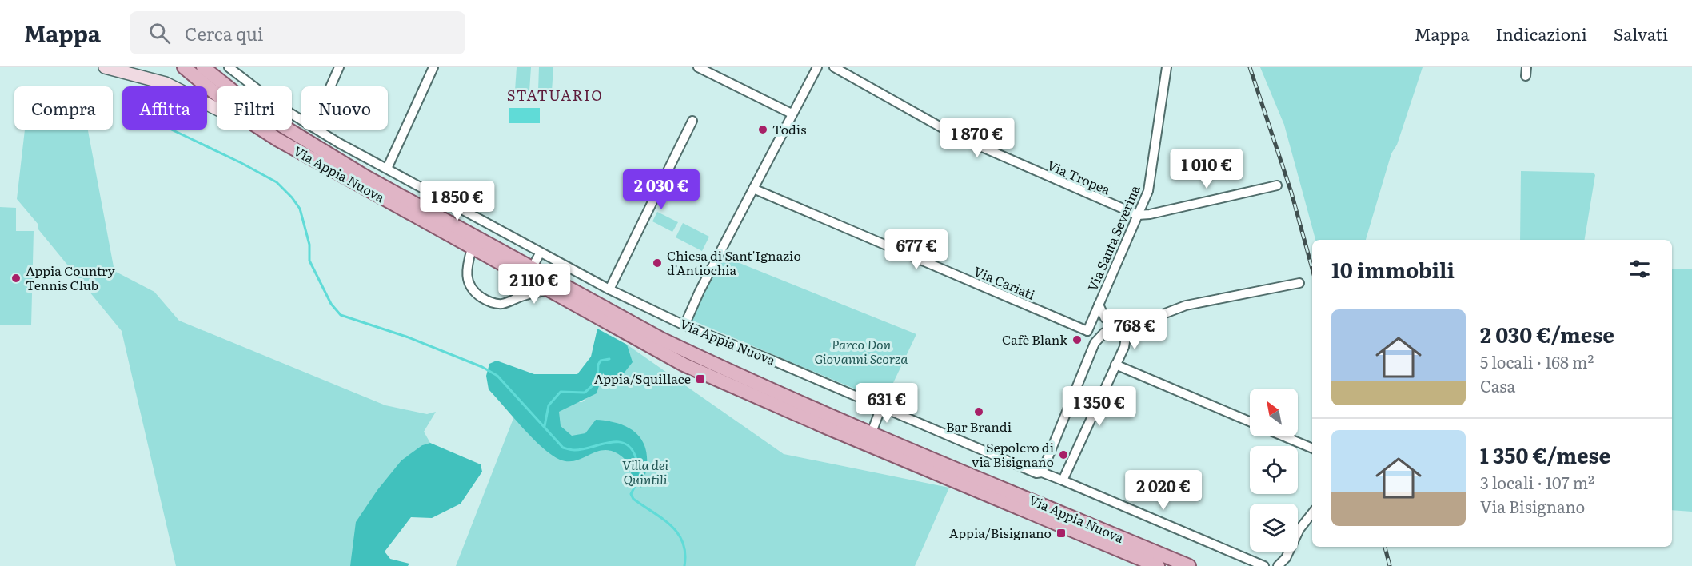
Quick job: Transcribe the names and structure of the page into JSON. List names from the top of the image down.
{
  "streets": {
    "main road": ["Via Appia Nuova"],
    "street": ["Via Tropea", "Via Santa Severina", "Via Cariati"]
  },
  "crossings": [
    ["Via Tropea", "Via Santa Severina"],
    ["Via Santa Severina", "Via Cariati"]
  ],
  "districts": ["STATUARIO"],
  "parks": ["Parco Don Giovanni Scorza", "Villa dei Quintili"],
  "places": {
    "other": [
      "Todis",
      "Chiesa di Sant'Ignazio d'Antiochia",
      "Appia Country Tennis Club",
      "Cafè Blank",
      "Bar Brandi",
      "Sepolcro di via Bisignano"
    ],
    "transit": ["Appia/Squillace", "Appia/Bisignano"]
  },
  "north": "top left",
  "page": {
    "header": "Mappa",
    "search": "Cerca qui",
    "nav": ["Mappa", "Indicazioni", "Salvati"],
    "chip": [
      "Compra",
      "Affitta",
      "Filtri",
      "Nuovo"
    ],
    "price": [
      "1 870 €",
      "1 010 €",
      "2 030 €",
      "1 850 €",
      "677 €",
      "2 110 €",
      "768 €",
      "631 €",
      "1 350 €",
      "2 020 €"
    ],
    "heading": "10 immobili",
    "list": [
      {
        "name": "2 030 €/mese",
        "note": "5 locali · 168 m² · Casa"
      },
      {
        "name": "1 350 €/mese",
        "note": "3 locali · 107 m² · Via Bisignano"
      }
    ]
  }
}
